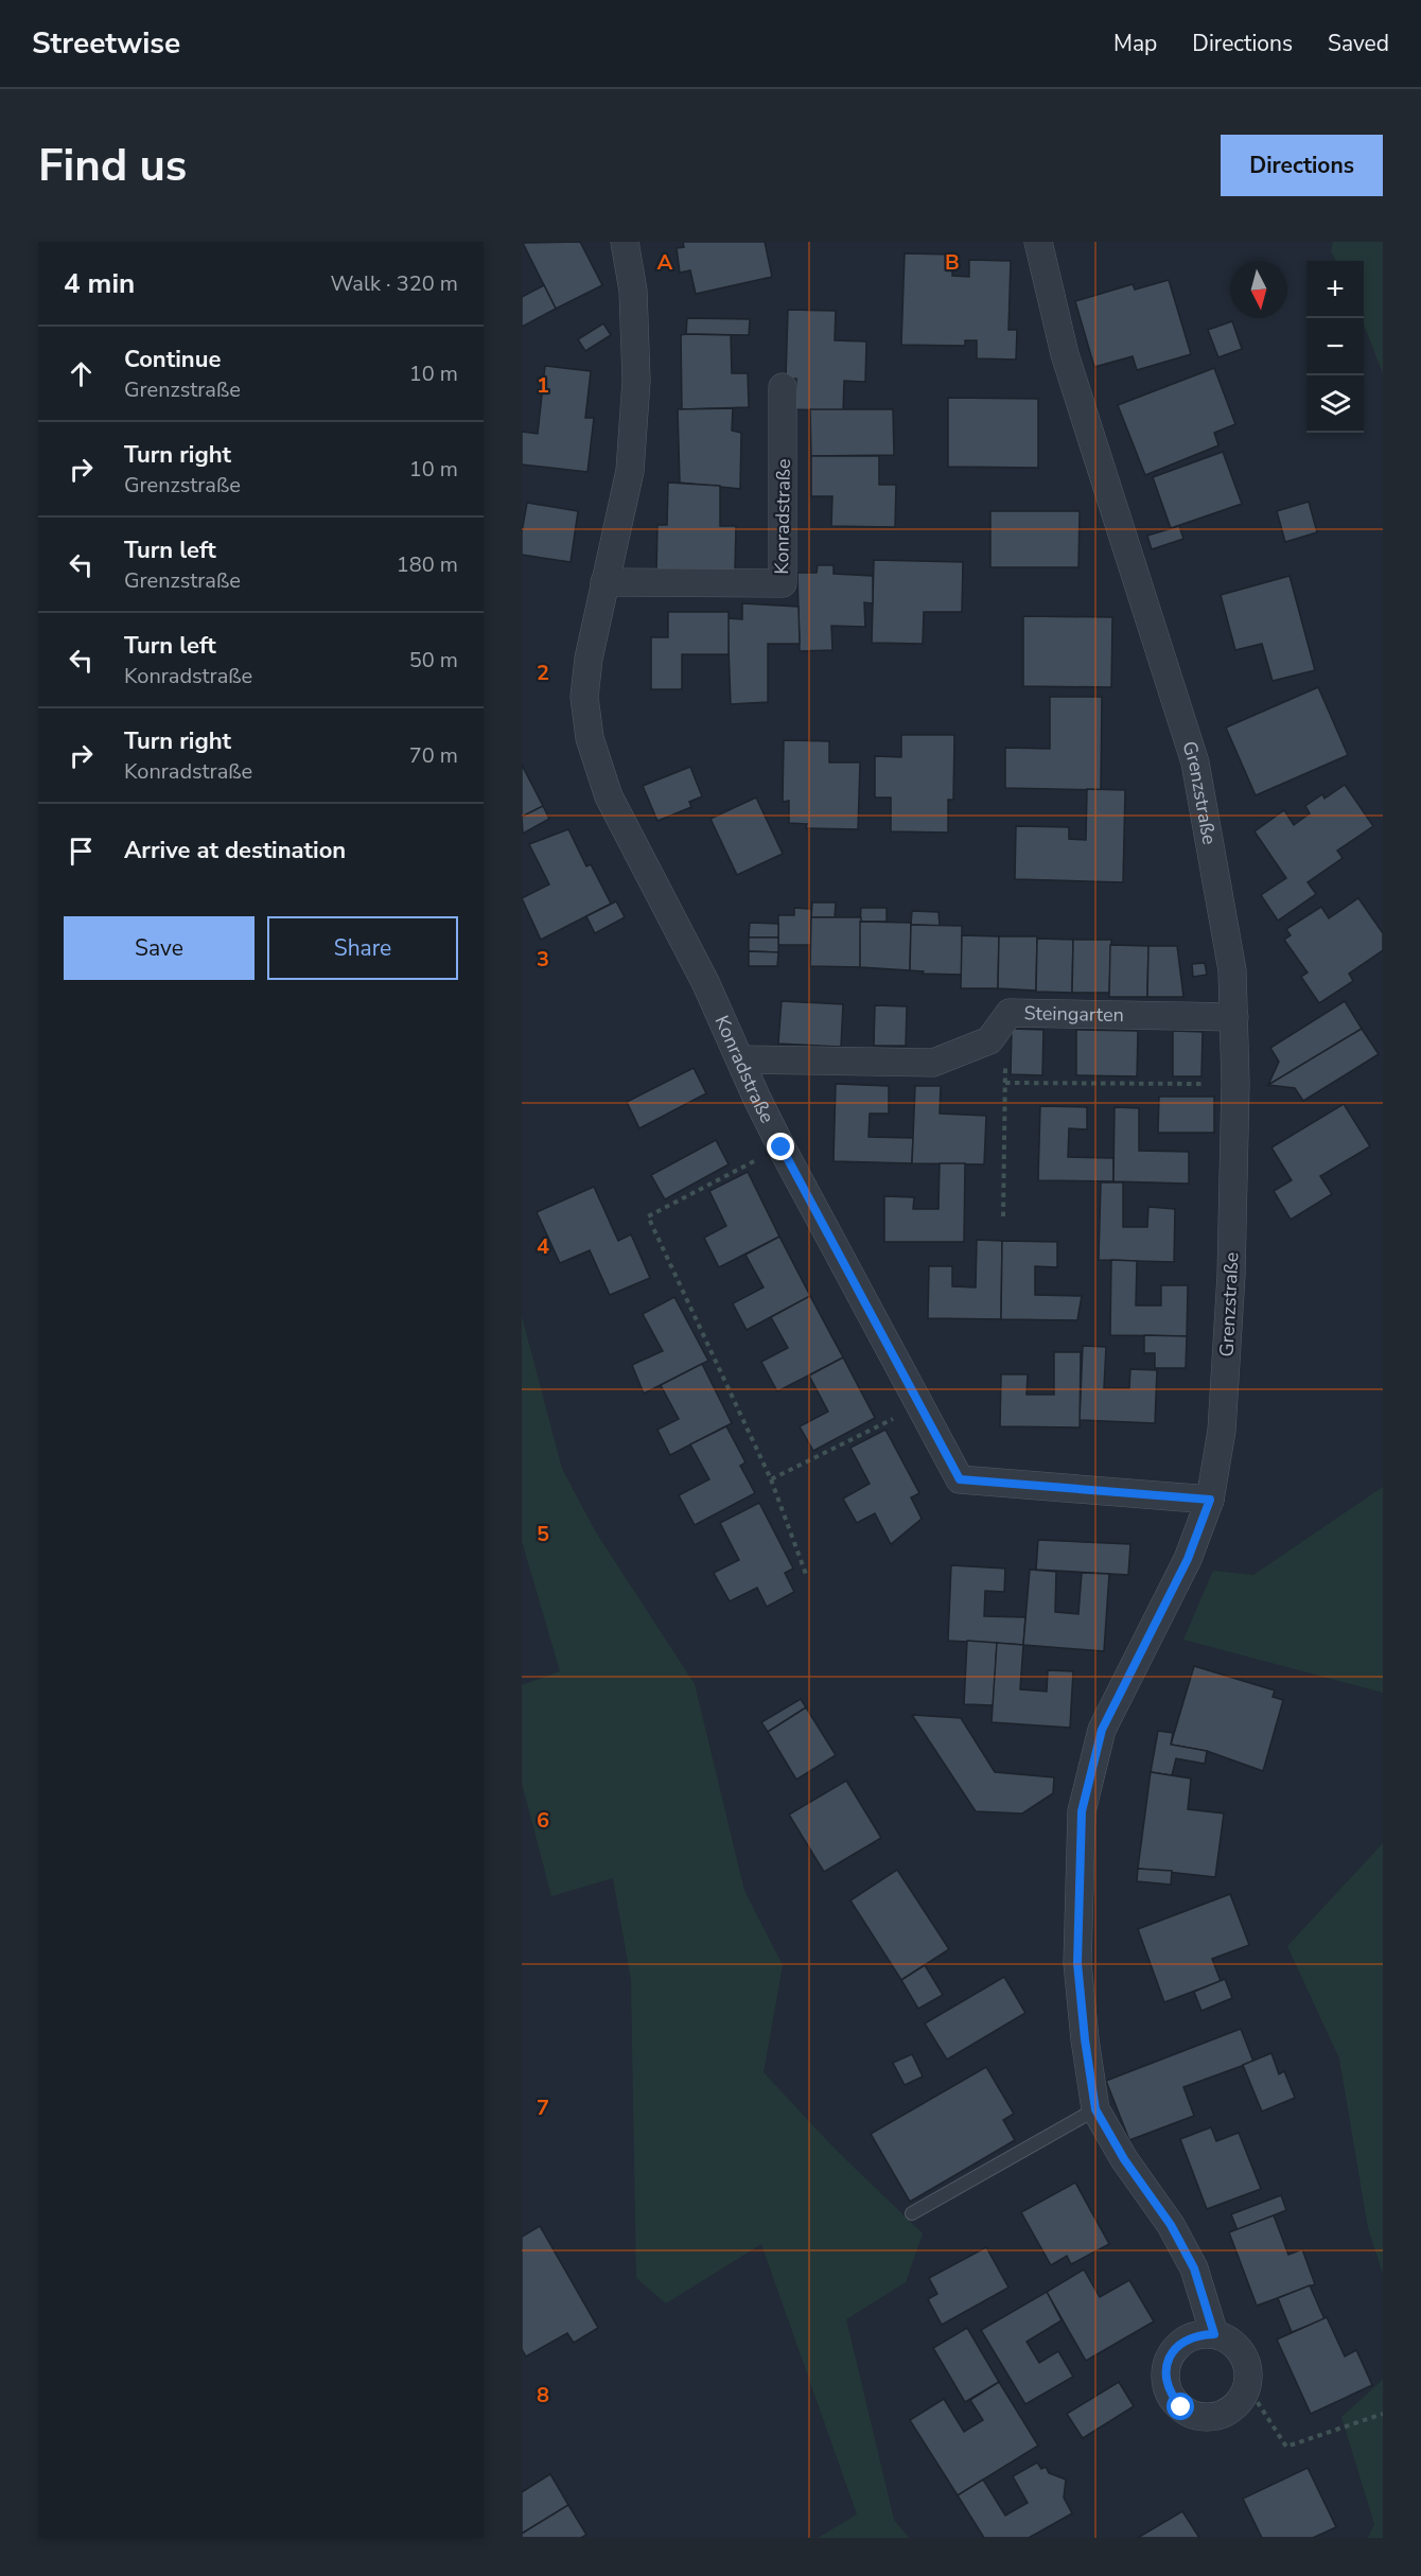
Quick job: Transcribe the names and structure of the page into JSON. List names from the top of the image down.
{
  "streets": {
    "street": ["Konradstraße", "Grenzstraße", "Steingarten"]
  },
  "crossings": [
    ["Konradstraße", "Grenzstraße"],
    ["Grenzstraße", "Steingarten"]
  ],
  "north": "bottom",
  "page": {
    "header": "Streetwise",
    "nav": ["Map", "Directions", "Saved"],
    "buttons": [
      "Directions",
      ["Save", "Share"]
    ],
    "title": "Find us",
    "heading": ["4 min", "Walk · 320 m"],
    "map_buttons": ["+", "−"],
    "list": [
      ["Continue", "Grenzstraße", "10 m"],
      ["Turn right", "Grenzstraße", "10 m"],
      ["Turn left", "Grenzstraße", "180 m"],
      ["Turn left", "Konradstraße", "50 m"],
      ["Turn right", "Konradstraße", "70 m"],
      "Arrive at destination"
    ]
  },
  "grid": {
    "columns": ["A", "B"],
    "rows": [
      "1",
      "2",
      "3",
      "4",
      "5",
      "6",
      "7",
      "8"
    ]
  }
}
